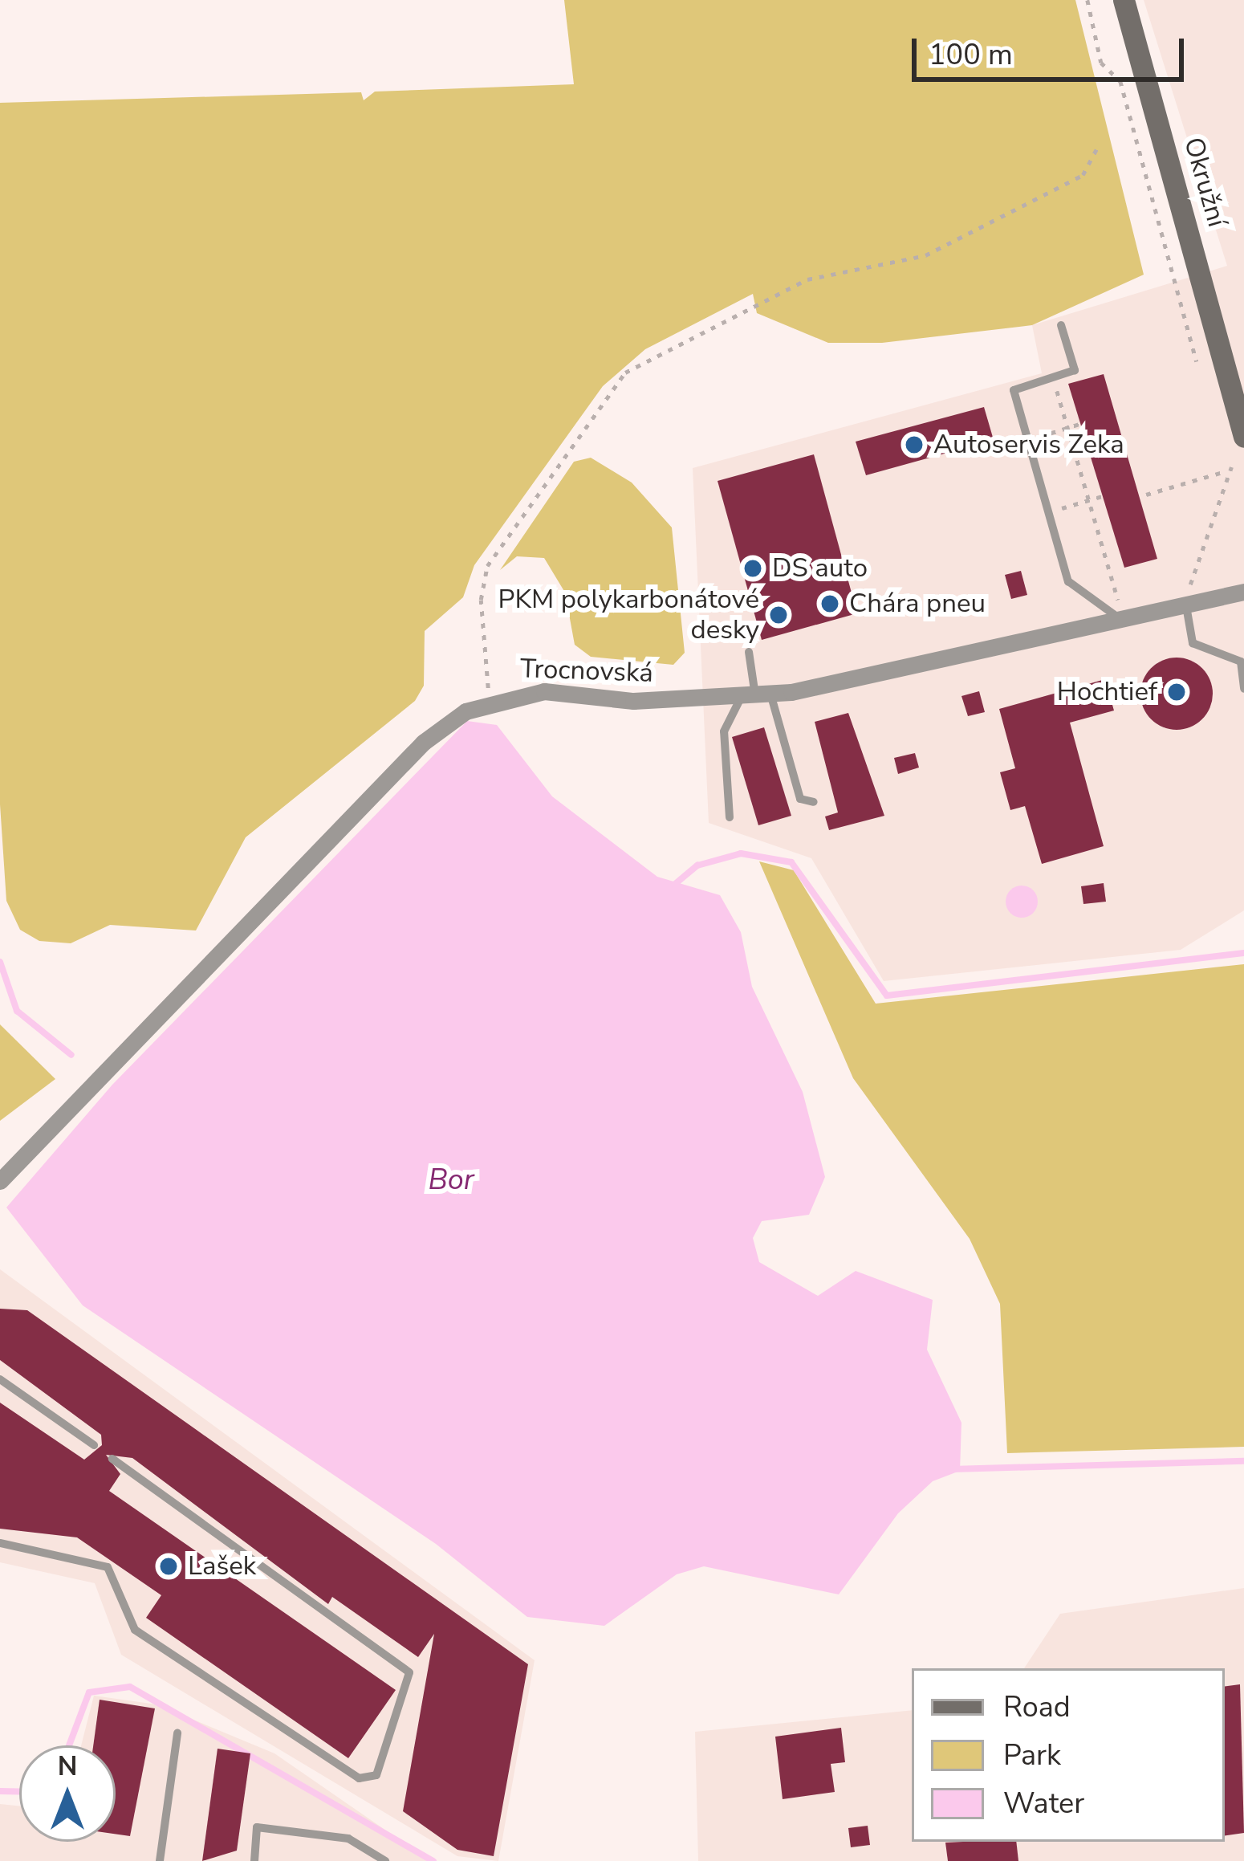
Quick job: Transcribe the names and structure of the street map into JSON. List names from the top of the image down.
{
  "streets": {
    "main road": ["Okružní"],
    "street": ["Trocnovská"]
  },
  "water": ["Bor"],
  "places": [
    "Autoservis Zeka",
    "DS auto",
    "Chára pneu",
    "PKM polykarbonátové desky",
    "Hochtief",
    "Lašek"
  ],
  "legend": ["Road", "Park", "Water"],
  "scale_bar": "100 m",
  "north": "top"
}
